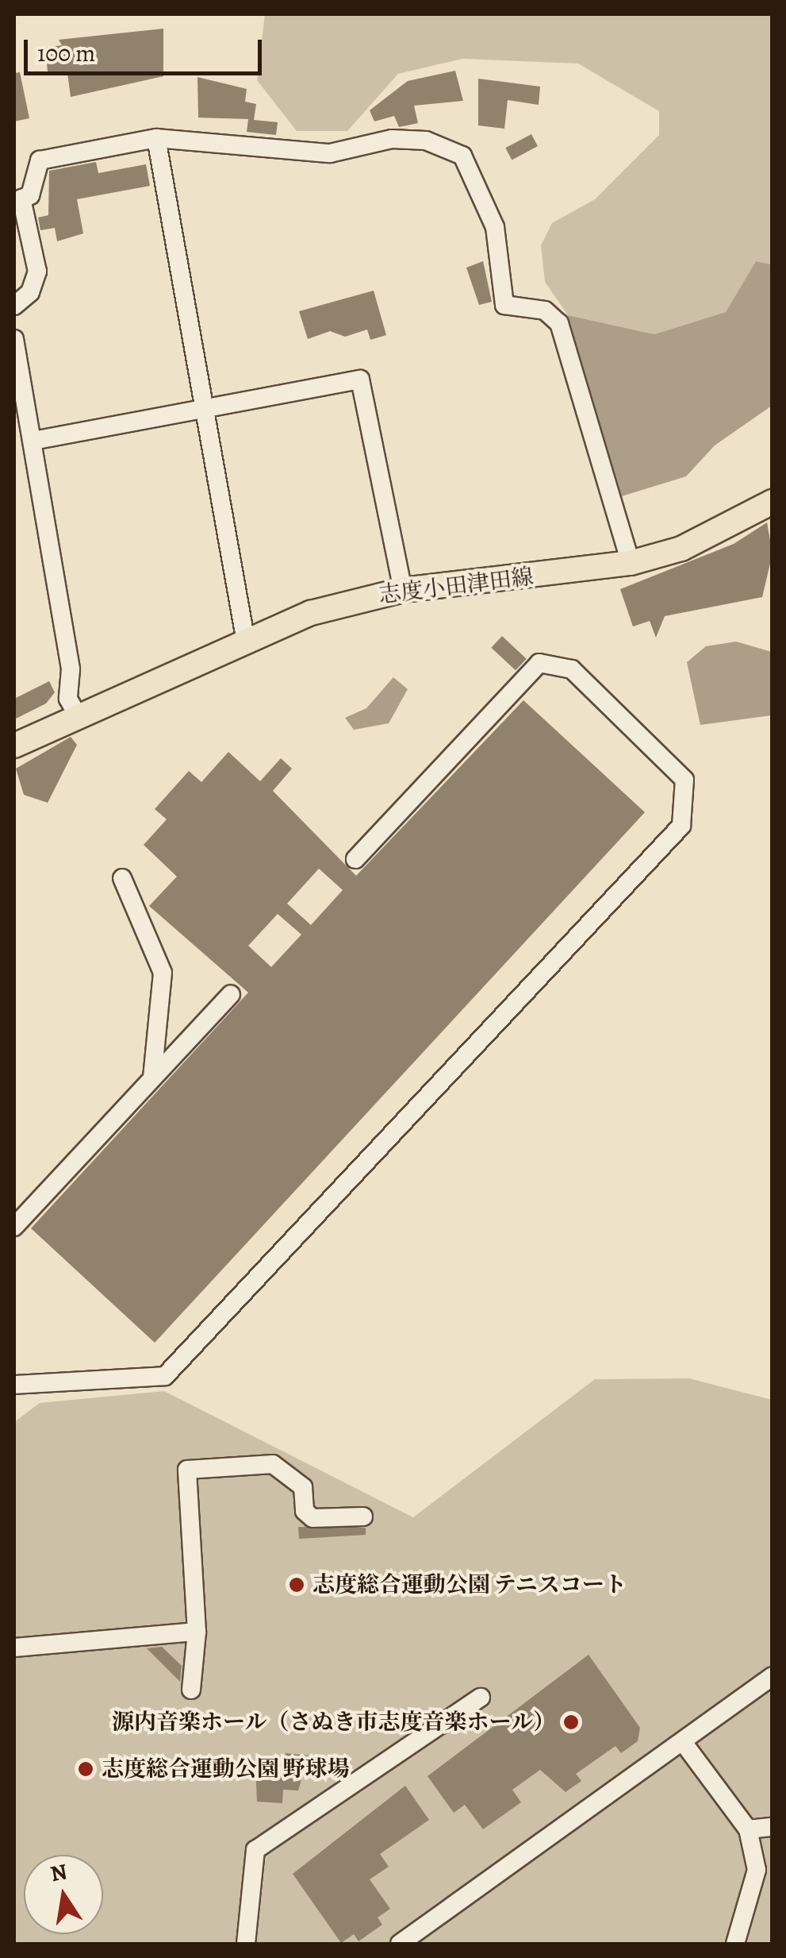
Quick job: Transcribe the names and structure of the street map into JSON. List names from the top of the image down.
{
  "streets": {
    "main road": ["志度小田津田線"]
  },
  "places": ["志度総合運動公園 テニスコート", "源内音楽ホール（さぬき市志度音楽ホール）", "志度総合運動公園 野球場"],
  "scale_bar": "100 m",
  "north": "top"
}
